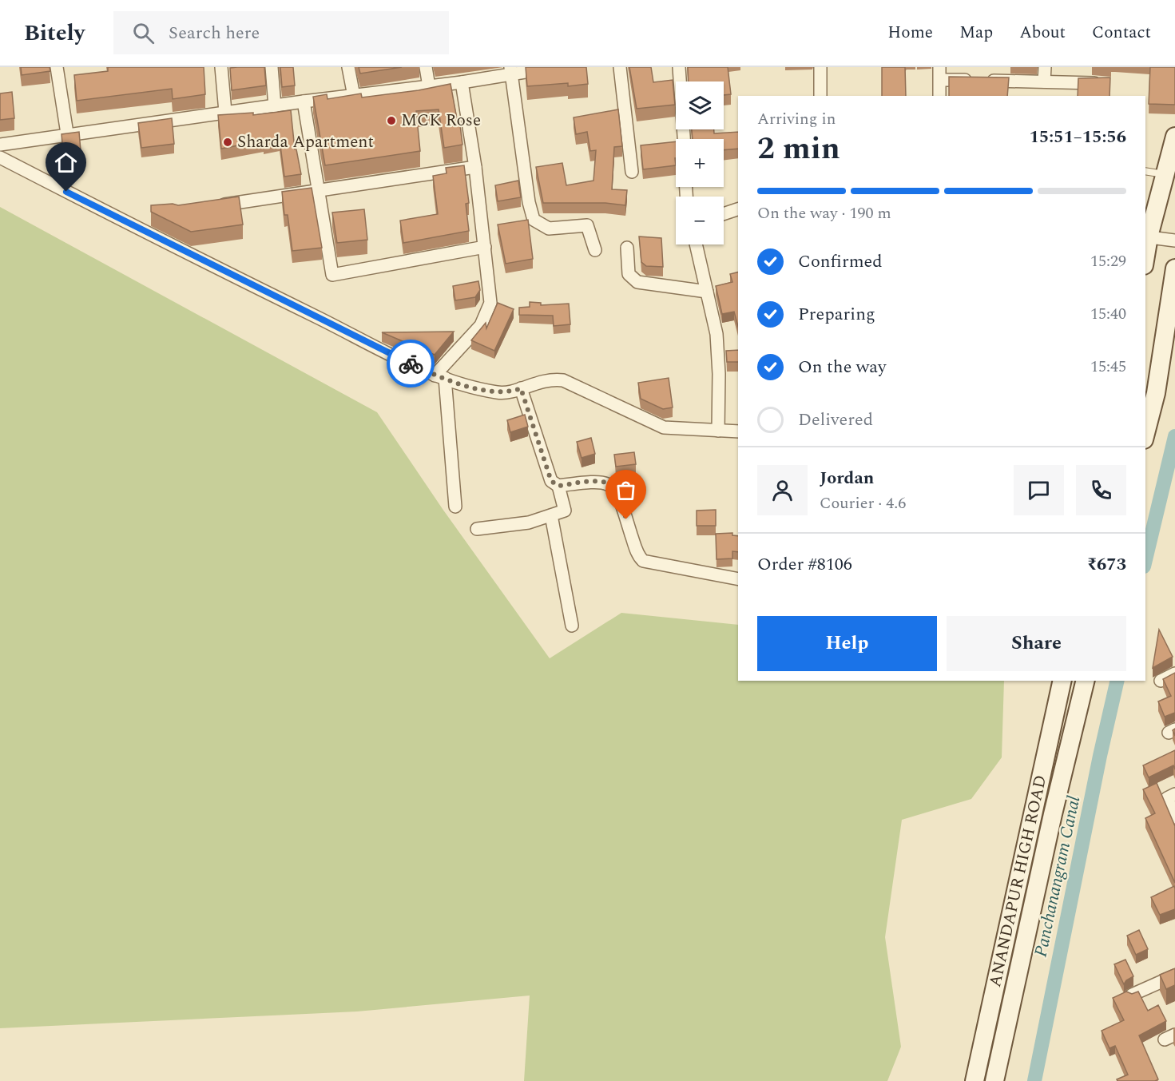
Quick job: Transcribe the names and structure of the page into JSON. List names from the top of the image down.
{
  "streets": {
    "main road": ["ANANDAPUR HIGH ROAD"]
  },
  "water": ["Panchanangram Canal"],
  "places": ["MCK Rose", "Sharda Apartment"],
  "page": {
    "header": "Bitely",
    "search": "Search here",
    "nav": [
      "Home",
      "Map",
      "About",
      "Contact"
    ],
    "map_buttons": ["+", "−"],
    "heading": ["2 min", "Arriving in", "15:51–15:56"],
    "panel": [
      "Jordan",
      "Courier · 4.6",
      "Order #8106",
      "₹673"
    ],
    "bar": "On the way · 190 m",
    "list": [
      ["Confirmed", "15:29"],
      ["Preparing", "15:40"],
      ["On the way", "15:45"],
      "Delivered"
    ],
    "buttons": ["Help", "Share"]
  }
}
